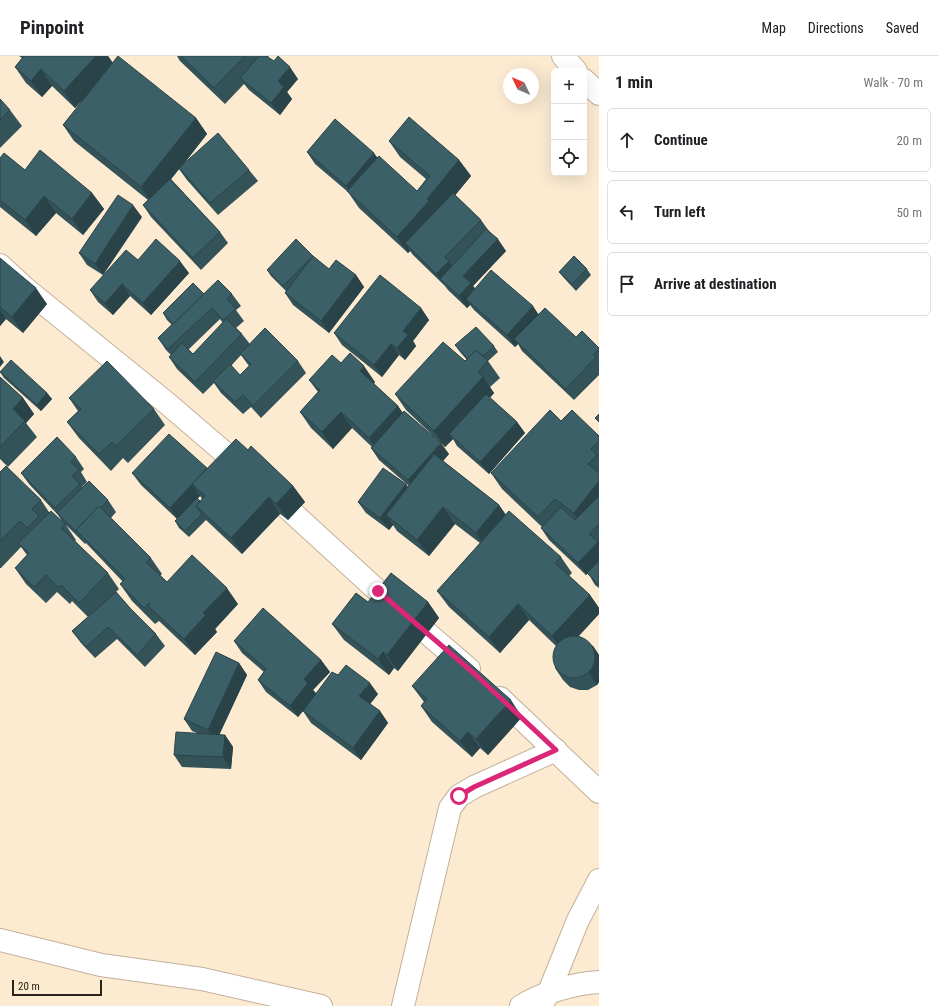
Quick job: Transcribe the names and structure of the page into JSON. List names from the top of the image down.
{
  "scale_bar": "20 m",
  "north": "top left",
  "page": {
    "header": "Pinpoint",
    "nav": ["Map", "Directions", "Saved"],
    "heading": ["1 min", "Walk · 70 m"],
    "map_buttons": ["+", "−"],
    "list": [
      ["Continue", "20 m"],
      ["Turn left", "50 m"],
      "Arrive at destination"
    ],
    "scale": "20 m"
  }
}
